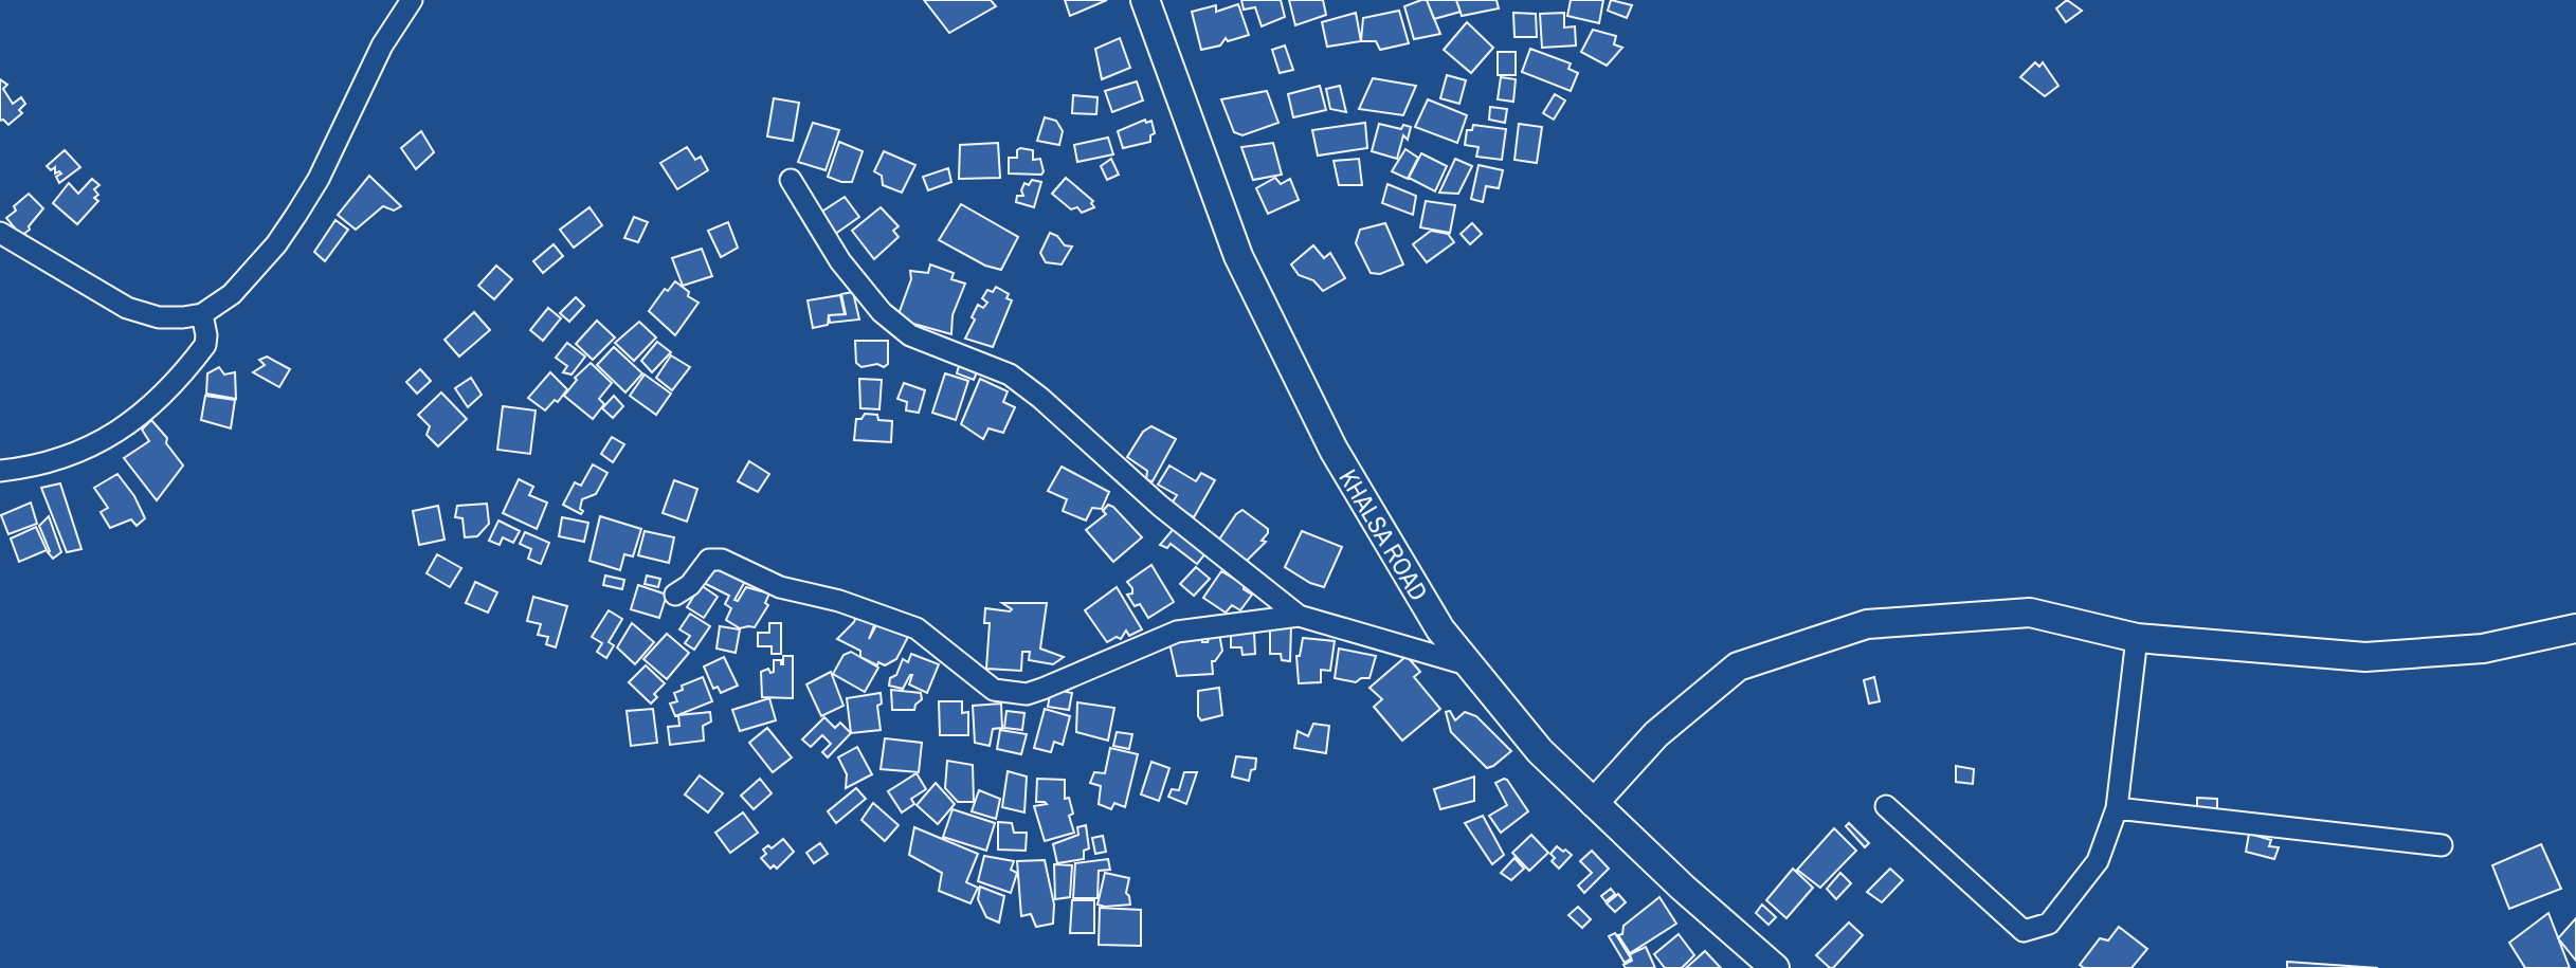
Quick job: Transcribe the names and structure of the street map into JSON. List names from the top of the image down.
{
  "streets": {
    "main road": ["KHALSA ROAD"]
  }
}
